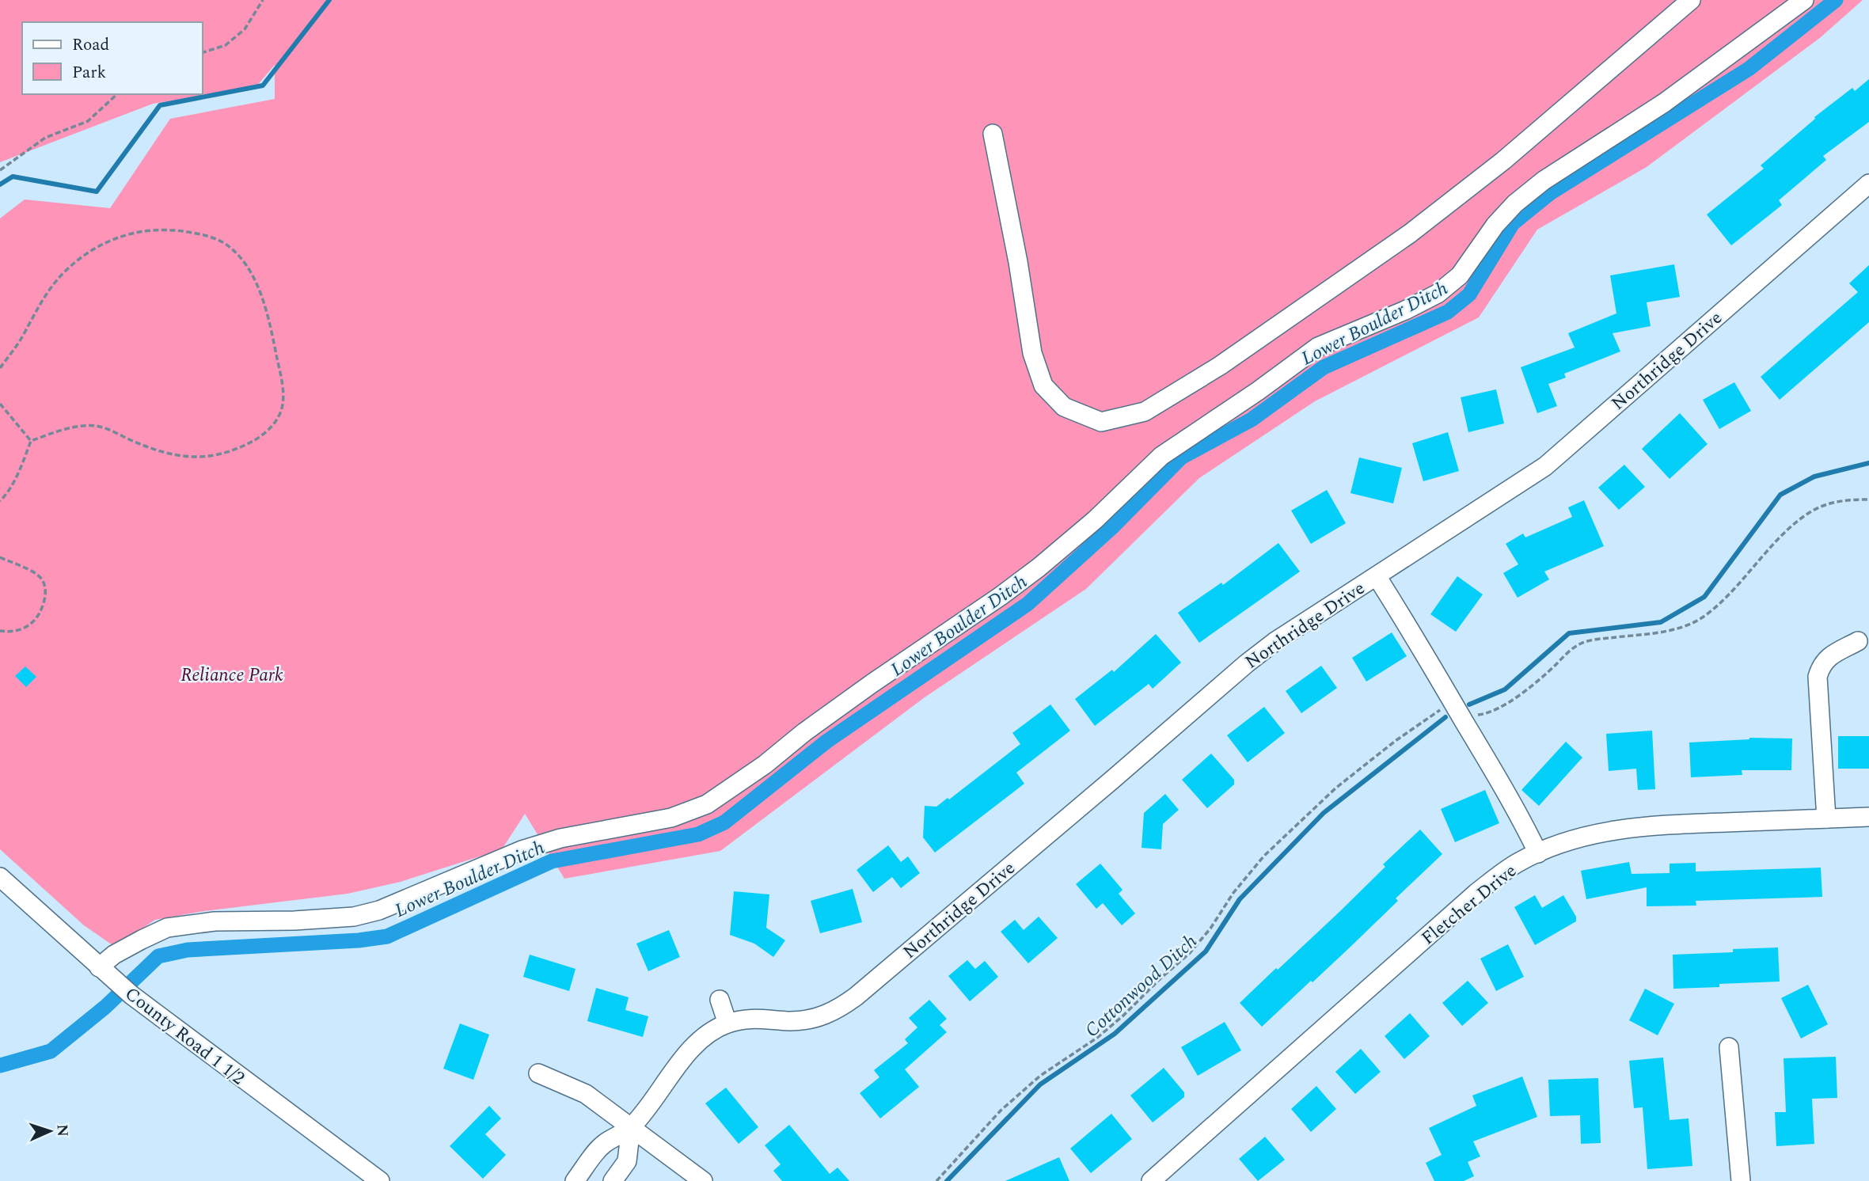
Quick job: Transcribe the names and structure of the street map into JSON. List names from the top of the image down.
{
  "streets": {
    "street": ["Northridge Drive", "Fletcher Drive", "County Road 1 1/2"]
  },
  "water": ["Lower Boulder Ditch", "Cottonwood Ditch"],
  "parks": ["Reliance Park"],
  "legend": ["Road", "Park"],
  "north": "right"
}
